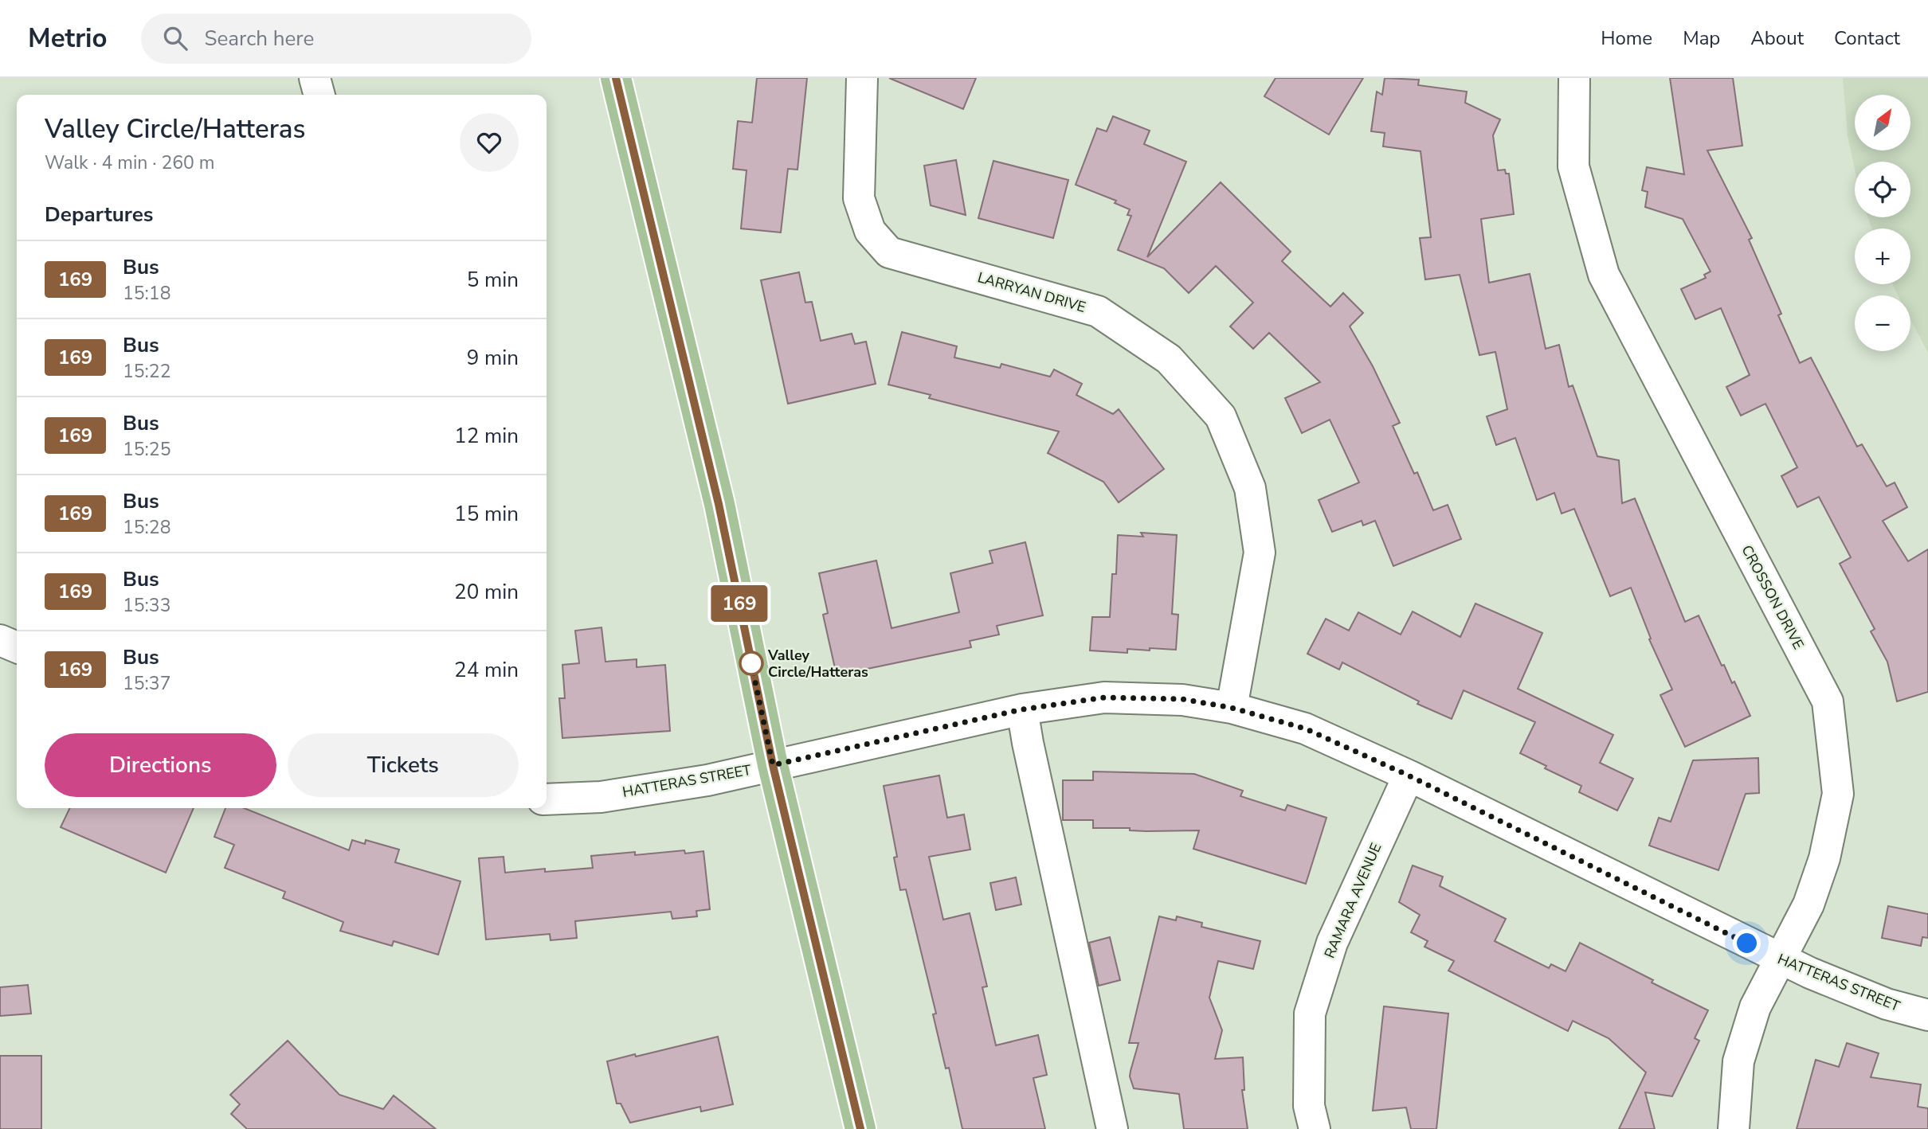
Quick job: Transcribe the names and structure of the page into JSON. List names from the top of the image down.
{
  "streets": {
    "street": [
      "LARRYAN DRIVE",
      "CROSSON DRIVE",
      "HATTERAS STREET",
      "RAMARA AVENUE"
    ]
  },
  "crossings": [
    ["LARRYAN DRIVE", "HATTERAS STREET"],
    ["CROSSON DRIVE", "HATTERAS STREET"],
    ["HATTERAS STREET", "RAMARA AVENUE"]
  ],
  "places": ["Valley Circle/Hatteras"],
  "lines": ["bus line 169"],
  "north": "top right",
  "page": {
    "header": "Metrio",
    "search": "Search here",
    "nav": [
      "Home",
      "Map",
      "About",
      "Contact"
    ],
    "on_map": "169",
    "map_buttons": ["+", "−"],
    "heading": [
      ["Valley Circle/Hatteras", "Walk · 4 min · 260 m"],
      "Departures"
    ],
    "list": [
      {
        "mark": "169",
        "name": "Bus",
        "note": "15:18",
        "value": "5 min"
      },
      {
        "mark": "169",
        "name": "Bus",
        "note": "15:22",
        "value": "9 min"
      },
      {
        "mark": "169",
        "name": "Bus",
        "note": "15:25",
        "value": "12 min"
      },
      {
        "mark": "169",
        "name": "Bus",
        "note": "15:28",
        "value": "15 min"
      },
      {
        "mark": "169",
        "name": "Bus",
        "note": "15:33",
        "value": "20 min"
      },
      {
        "mark": "169",
        "name": "Bus",
        "note": "15:37",
        "value": "24 min"
      }
    ],
    "buttons": ["Directions", "Tickets"]
  }
}
